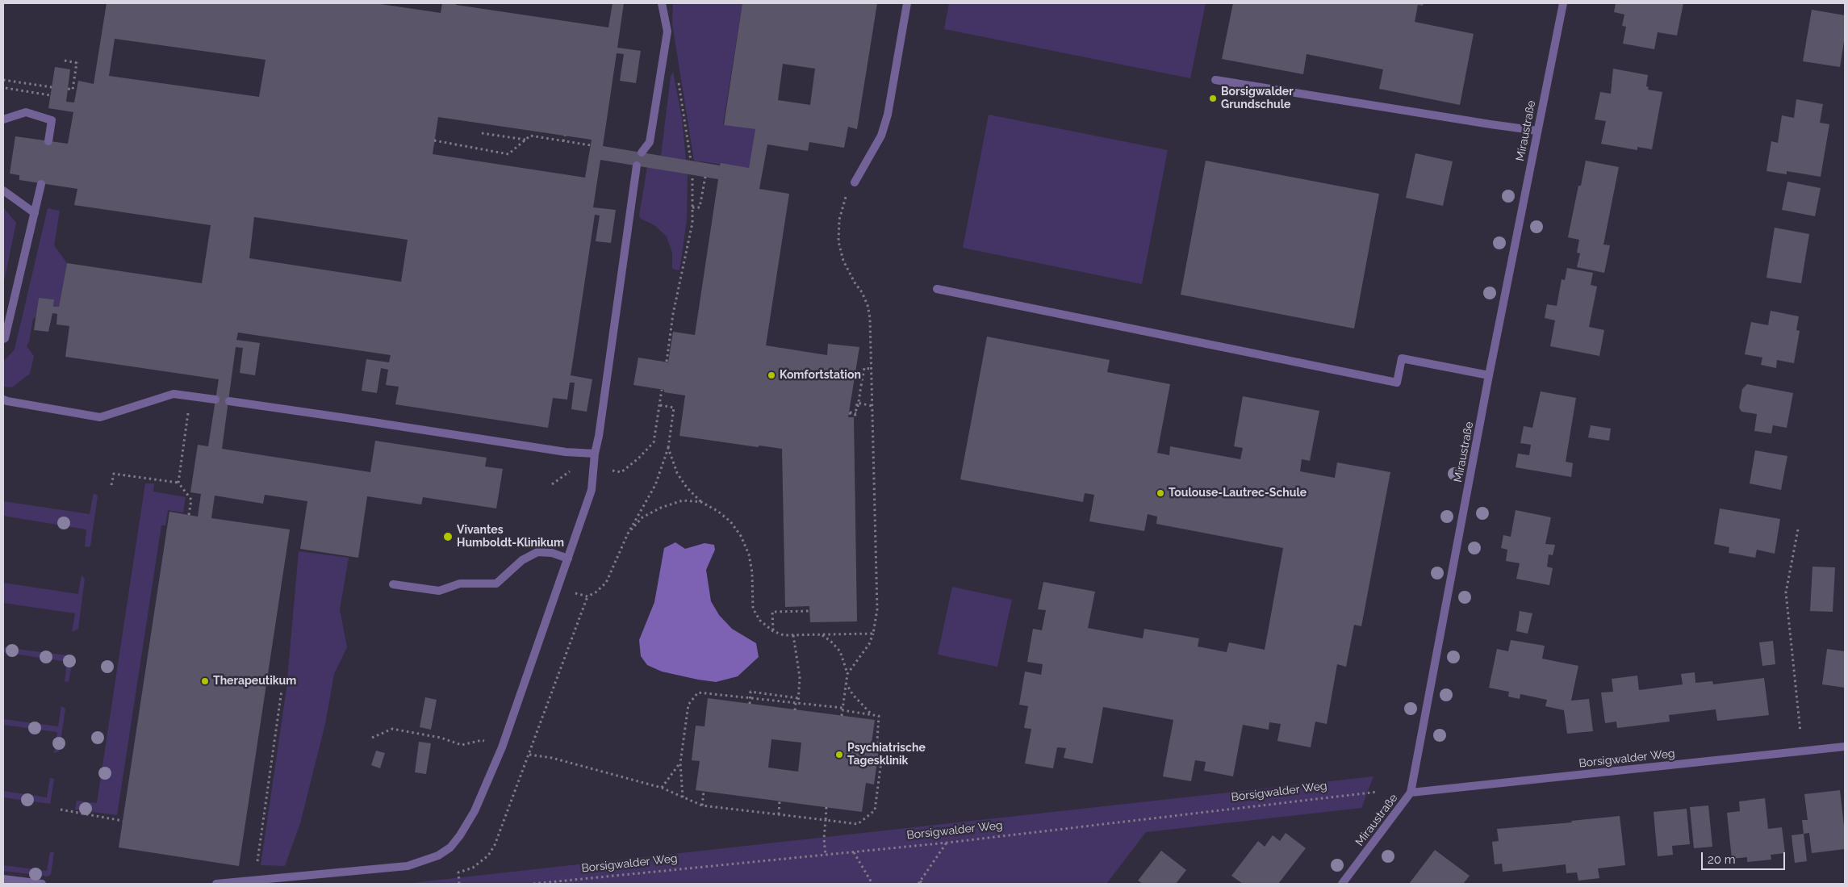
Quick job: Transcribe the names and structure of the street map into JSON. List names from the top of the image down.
{
  "streets": {
    "street": ["Miraustraße", "Borsigwalder Weg"]
  },
  "crossings": [
    ["Miraustraße", "Borsigwalder Weg"]
  ],
  "places": [
    "Borsigwalder Grundschule",
    "Komfortstation",
    "Toulouse-Lautrec-Schule",
    "Vivantes Humboldt-Klinikum",
    "Therapeutikum",
    "Psychiatrische Tagesklinik"
  ],
  "scale_bar": "20 m"
}
